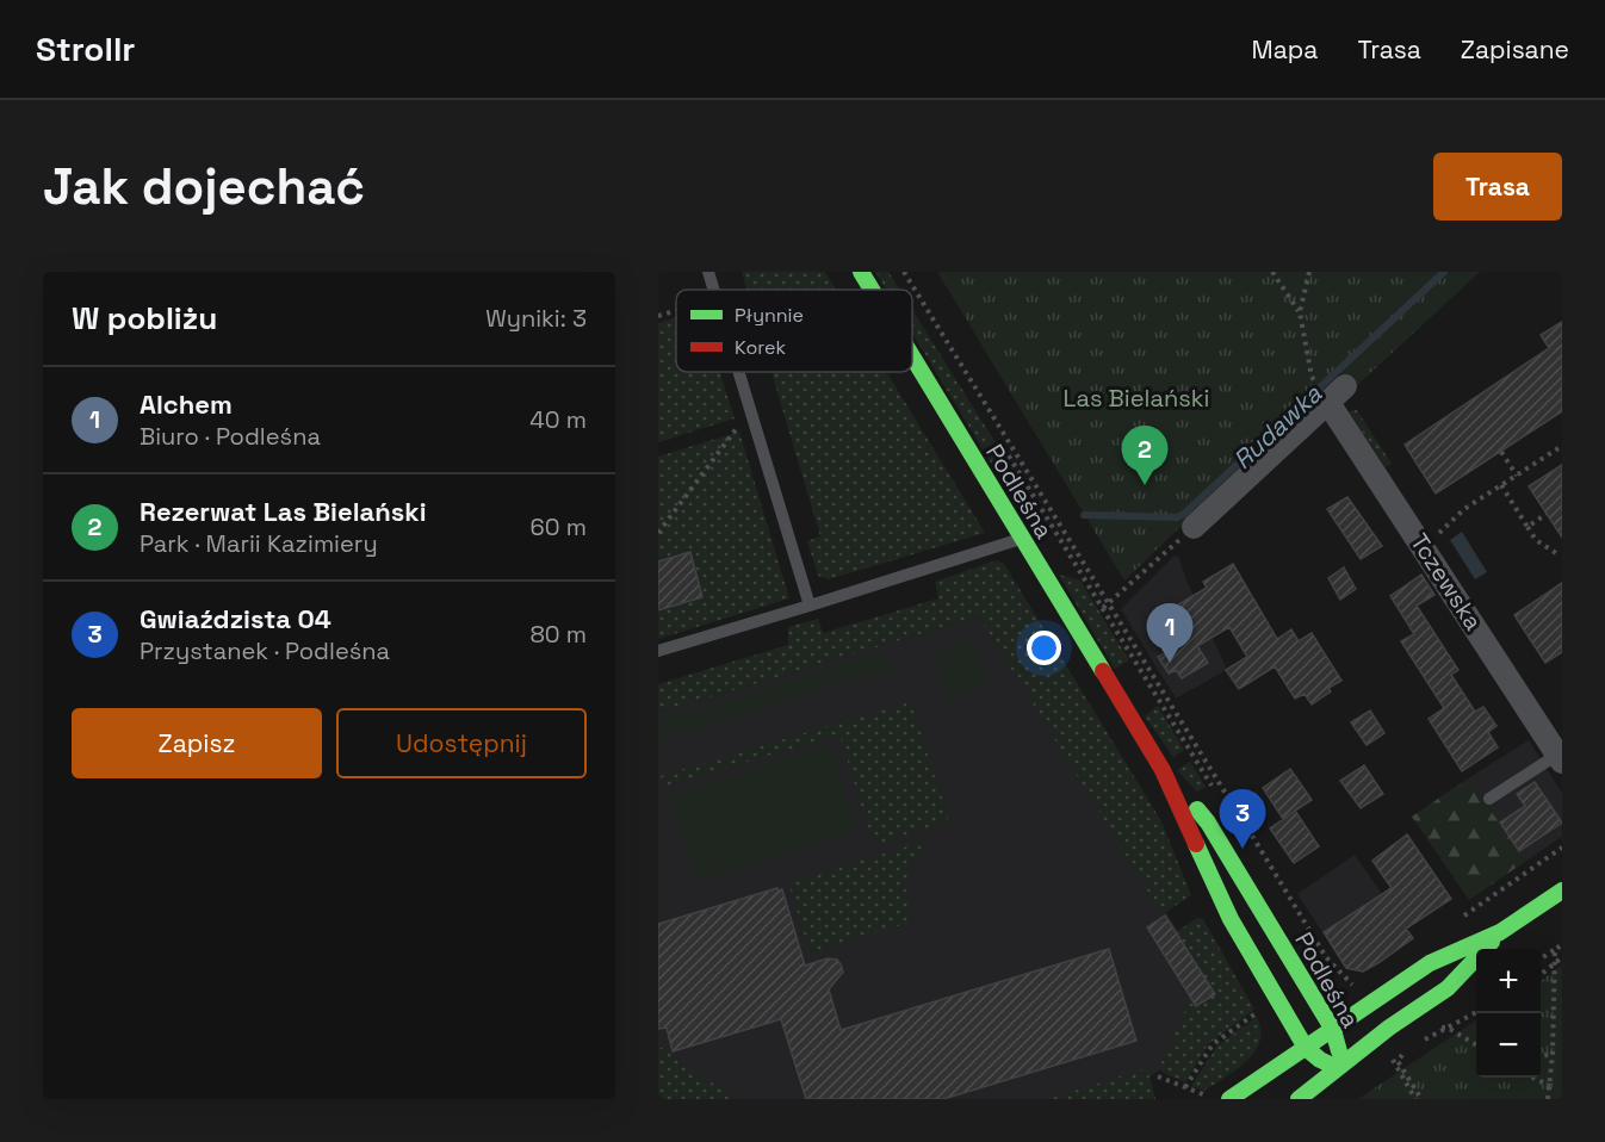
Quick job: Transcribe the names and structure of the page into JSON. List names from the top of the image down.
{
  "streets": {
    "street": ["Podleśna", "Tczewska"]
  },
  "water": ["Rudawka"],
  "parks": ["Las Bielański"],
  "legend": ["Płynnie", "Korek"],
  "page": {
    "header": "Strollr",
    "nav": ["Mapa", "Trasa", "Zapisane"],
    "buttons": [
      "Trasa",
      ["Zapisz", "Udostępnij"]
    ],
    "title": "Jak dojechać",
    "heading": ["W pobliżu", "Wyniki: 3"],
    "list": [
      {
        "mark": "1",
        "name": "Alchem",
        "note": "Biuro · Podleśna",
        "value": "40 m"
      },
      {
        "mark": "2",
        "name": "Rezerwat Las Bielański",
        "note": "Park · Marii Kazimiery",
        "value": "60 m"
      },
      {
        "mark": "3",
        "name": "Gwiaździsta 04",
        "note": "Przystanek · Podleśna",
        "value": "80 m"
      }
    ],
    "pins": ["2", "1", "3"],
    "map_buttons": ["+", "−"]
  }
}
